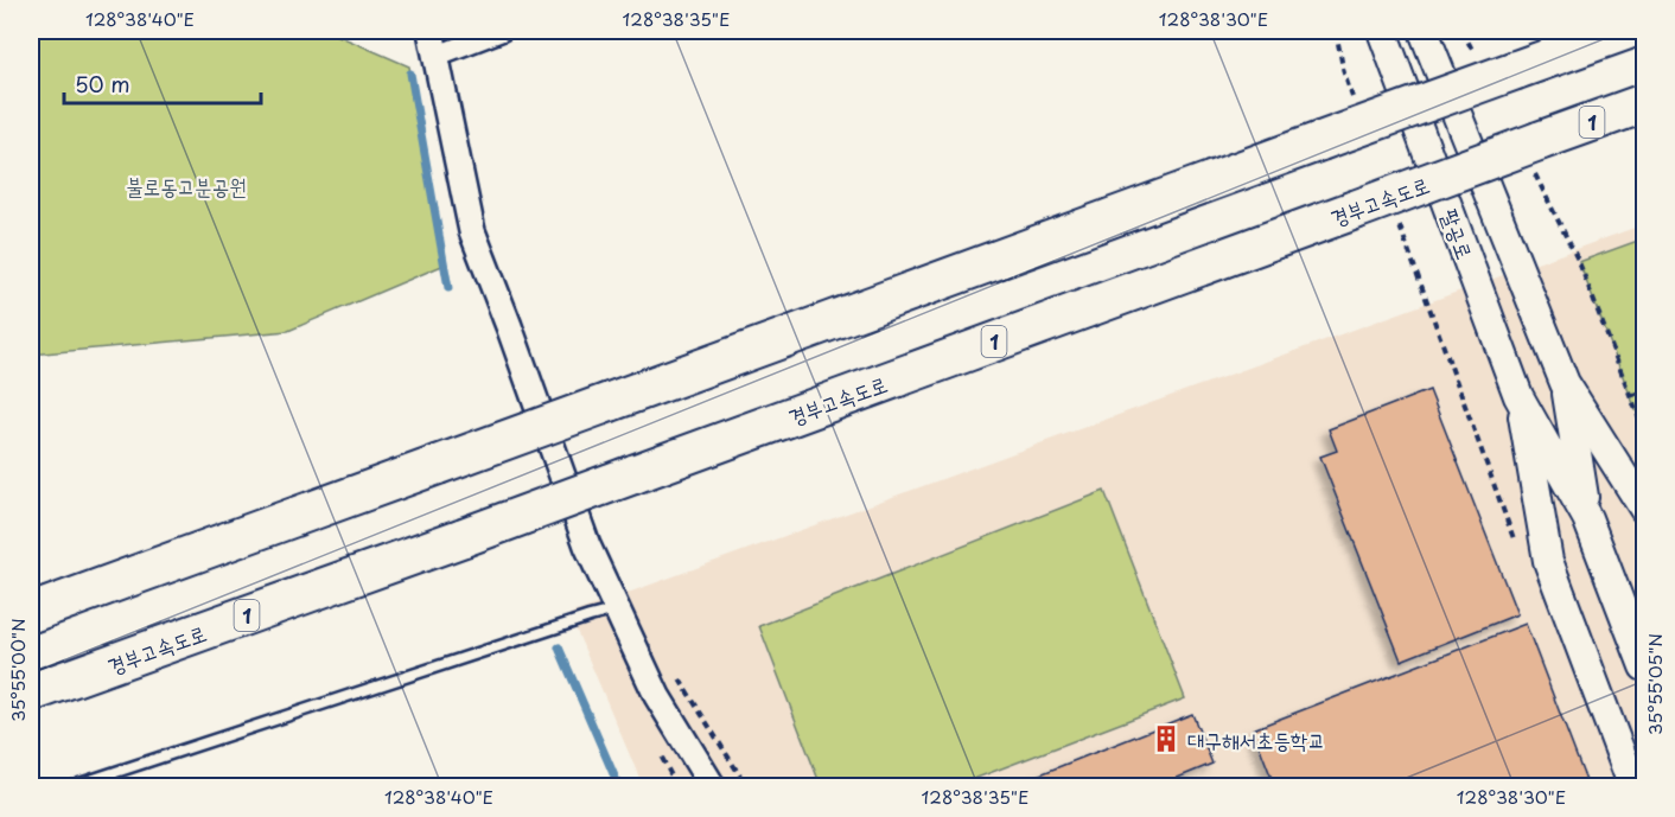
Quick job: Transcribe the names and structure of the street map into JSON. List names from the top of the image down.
{
  "streets": {
    "highway": ["1", "경부고속도로"],
    "main road": ["팔공로"]
  },
  "parks": ["불로동고분공원"],
  "places": {
    "building": ["대구해서초등학교"]
  },
  "scale_bar": "50 m",
  "coordinates": [
    "128°38'40\"E",
    "128°38'35\"E",
    "128°38'30\"E",
    "35°55'00\"N",
    "35°55'05\"N"
  ]
}
